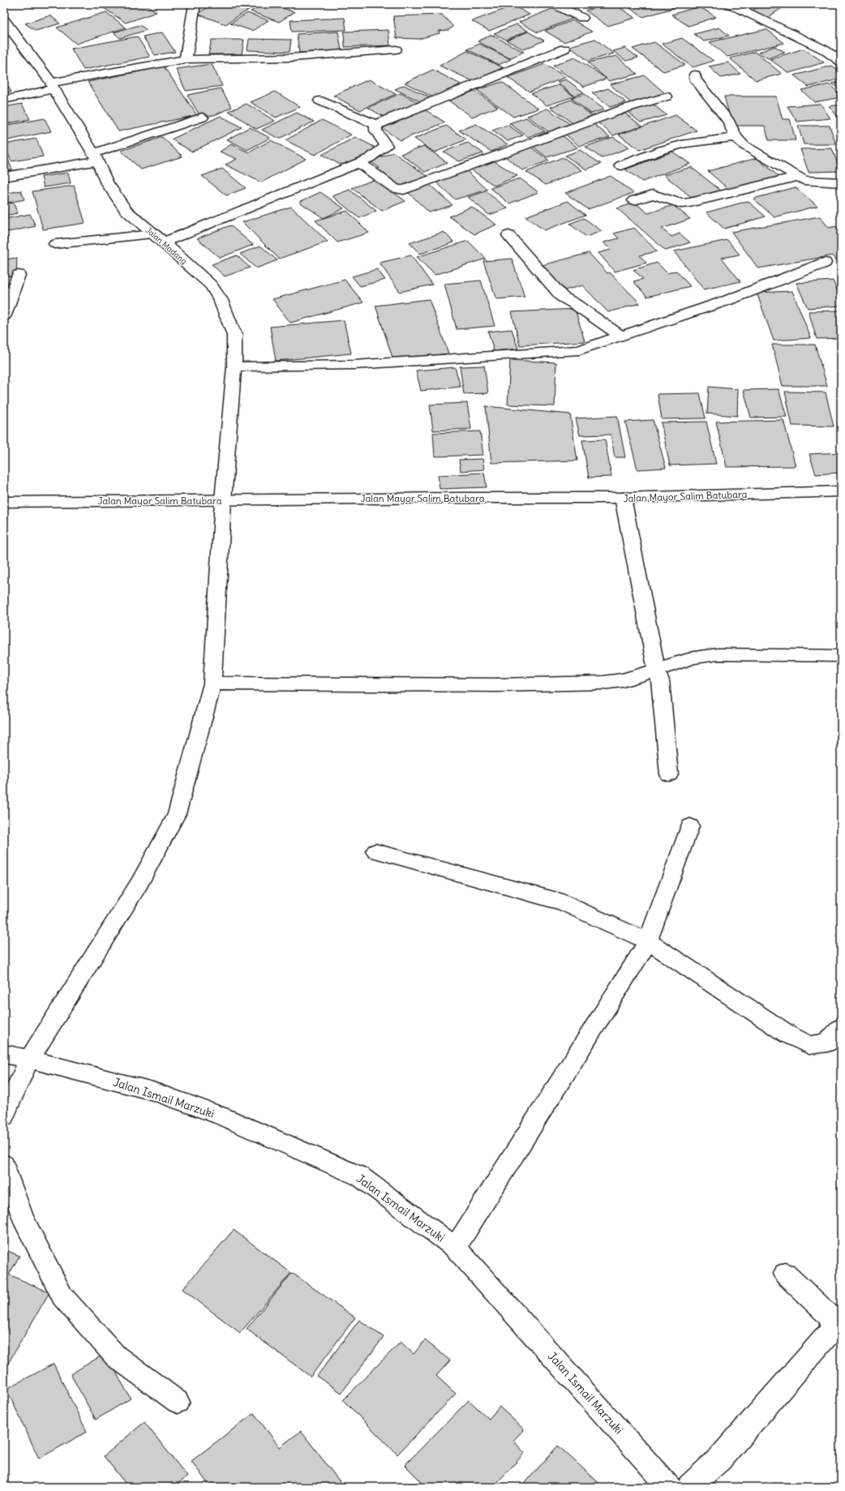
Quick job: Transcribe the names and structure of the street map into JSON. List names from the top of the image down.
{
  "streets": {
    "street": ["Jalan Madang", "Jalan Mayor Salim Batubara", "Jalan Ismail Marzuki"]
  },
  "crossings": [
    ["Jalan Madang", "Jalan Mayor Salim Batubara"],
    ["Jalan Madang", "Jalan Ismail Marzuki"]
  ]
}
